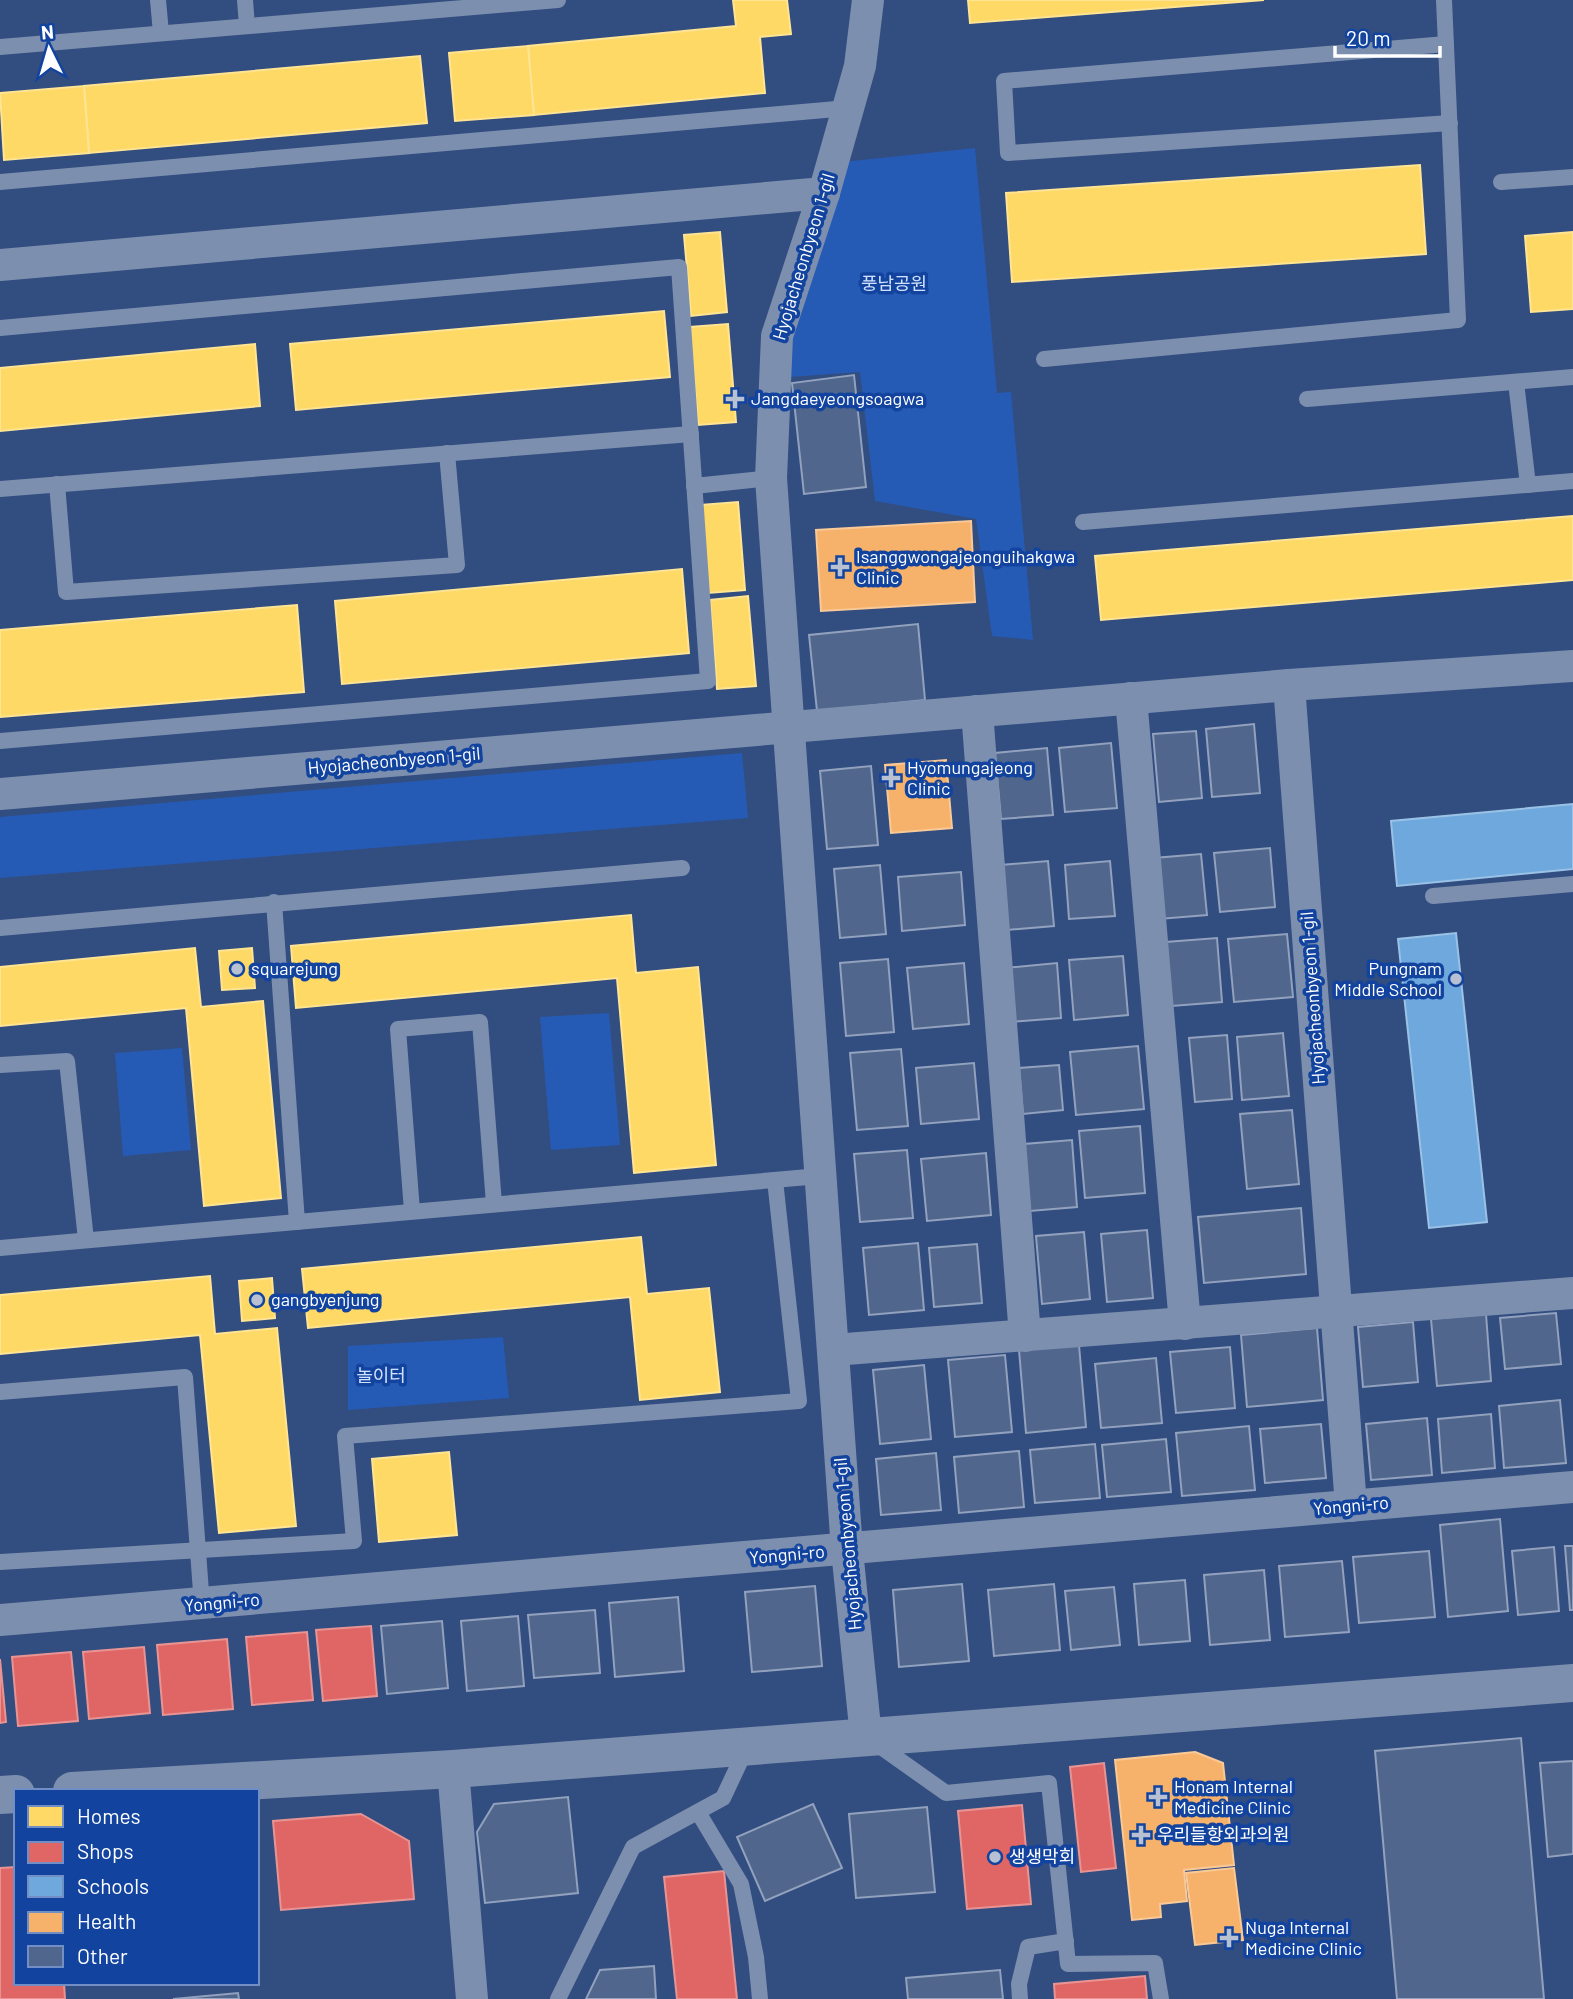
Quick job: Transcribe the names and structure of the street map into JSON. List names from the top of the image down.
{
  "streets": {
    "street": ["Hyojacheonbyeon 1-gil", "Yongni-ro"]
  },
  "crossings": [
    ["Hyojacheonbyeon 1-gil", "Yongni-ro"]
  ],
  "parks": ["풍남공원", "놀이터"],
  "places": {
    "health": [
      "Jangdaeyeongsoagwa",
      "Isanggwongajeonguihakgwa Clinic",
      "Hyomungajeong Clinic",
      "Honam Internal Medicine Clinic",
      "우리들항외과의원",
      "Nuga Internal Medicine Clinic"
    ],
    "other": [
      "squarejung",
      "Pungnam Middle School",
      "gangbyenjung",
      "생생막회"
    ]
  },
  "legend": [
    "Homes",
    "Shops",
    "Schools",
    "Health",
    "Other"
  ],
  "scale_bar": "20 m",
  "north": "top"
}
